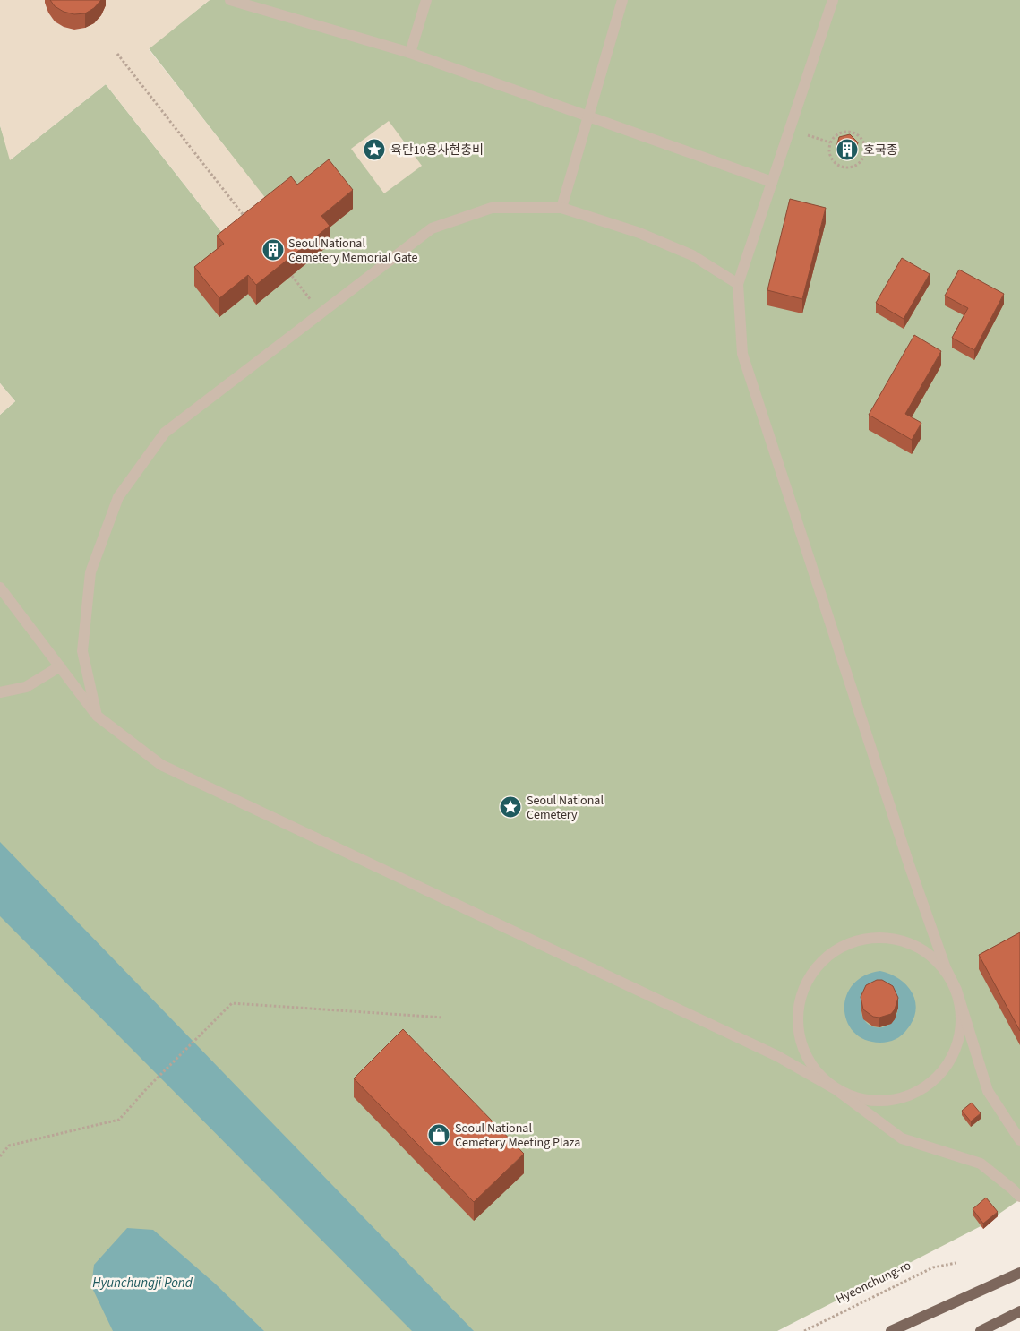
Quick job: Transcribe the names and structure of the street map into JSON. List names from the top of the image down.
{
  "streets": {
    "path": ["Hyeonchung-ro"]
  },
  "water": ["Hyunchungji Pond"],
  "places": {
    "place": ["육탄10용사현충비", "Seoul National Cemetery"],
    "building": ["호국종", "Seoul National Cemetery Memorial Gate"],
    "shop": ["Seoul National Cemetery Meeting Plaza"]
  }
}
